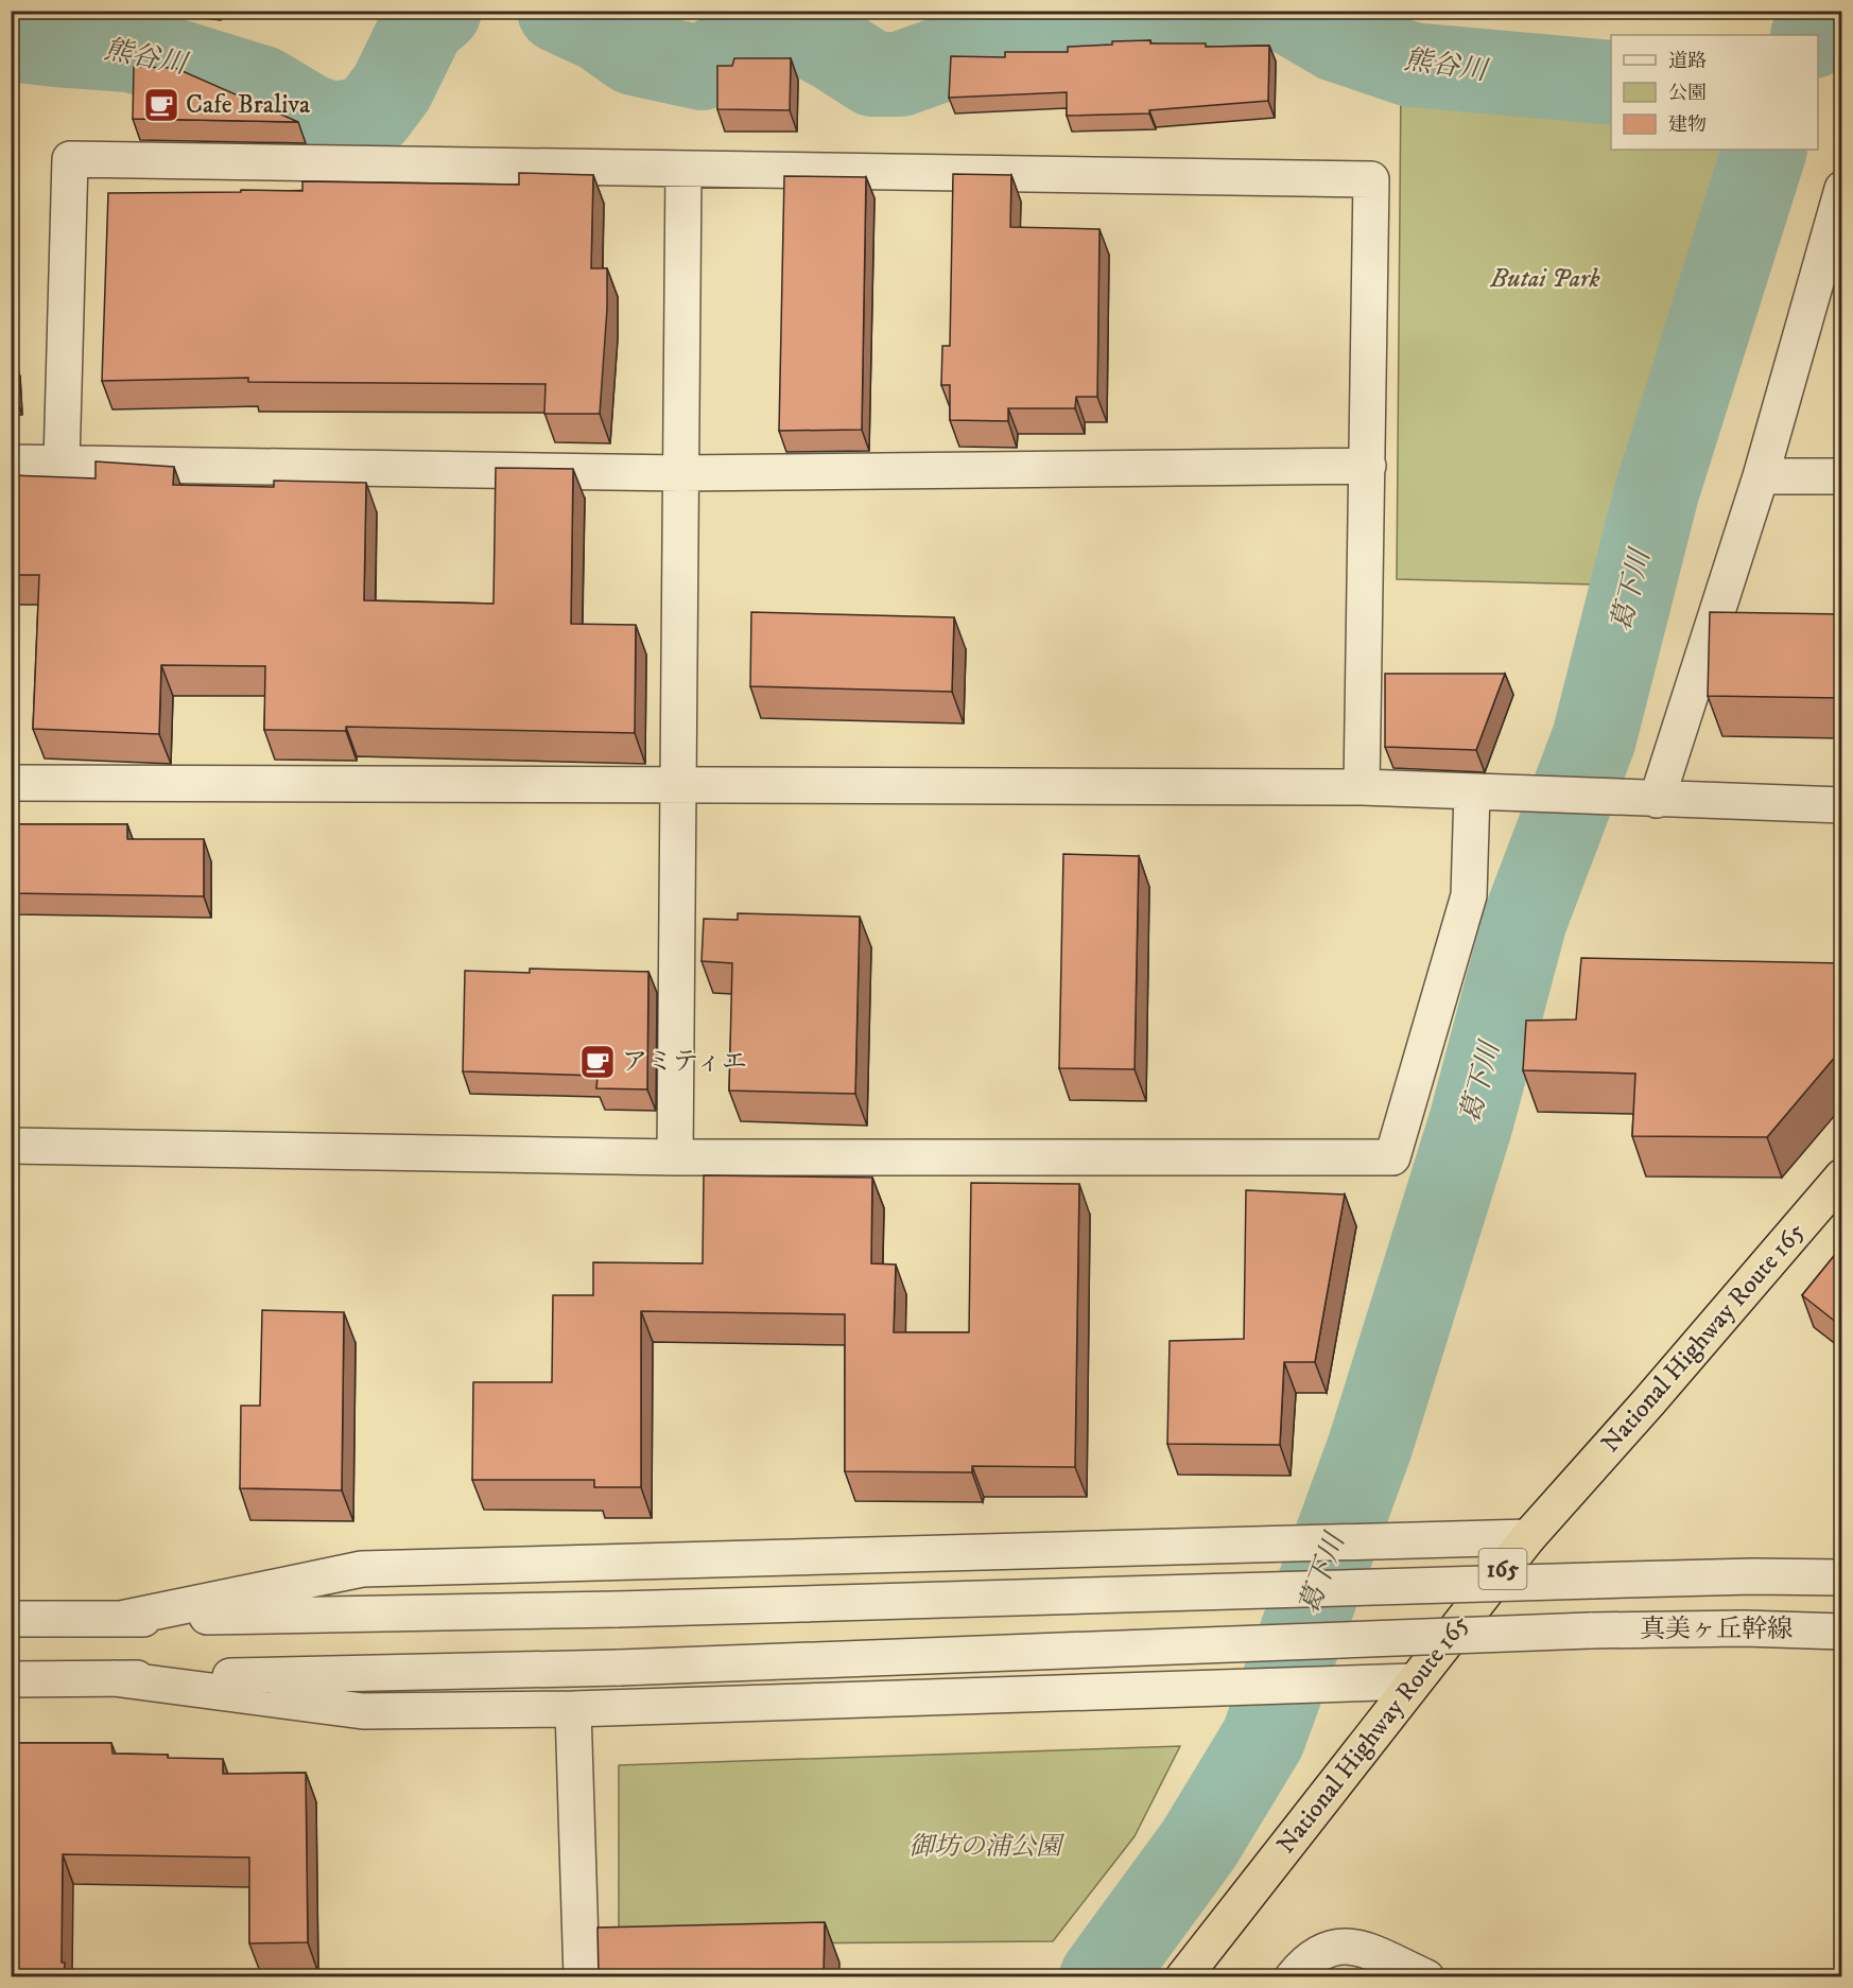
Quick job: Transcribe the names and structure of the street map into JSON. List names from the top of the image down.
{
  "streets": {
    "highway": ["National Highway Route 165", "165"],
    "street": ["真美ヶ丘幹線"]
  },
  "water": ["熊谷川", "葛下川"],
  "parks": ["Butai Park", "御坊の浦公園"],
  "places": {
    "cafe": ["Cafe Braliva", "アミティエ"]
  },
  "legend": ["道路", "公園", "建物"]
}
